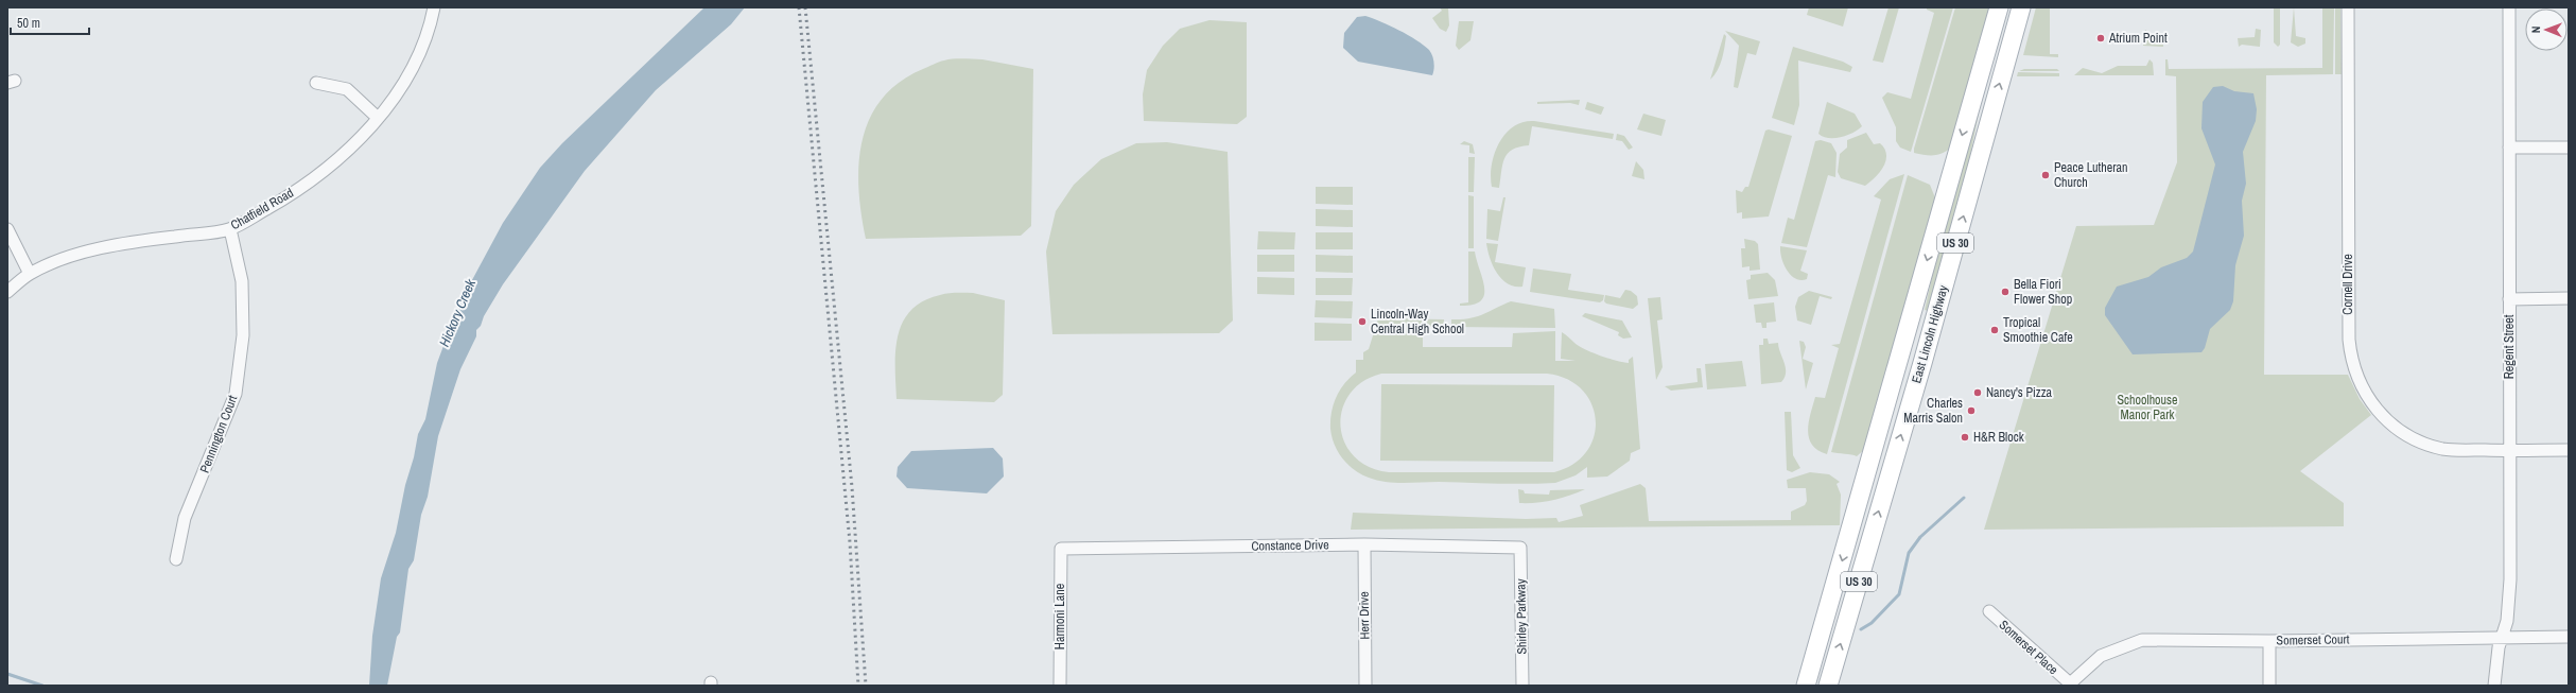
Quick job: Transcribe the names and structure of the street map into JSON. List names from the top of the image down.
{
  "streets": {
    "main road": ["US 30", "East Lincoln Highway"],
    "street": [
      "Chatfield Road",
      "Cornell Drive",
      "Regent Street",
      "Pennington Court",
      "Constance Drive",
      "Herr Drive",
      "Harmoni Lane",
      "Shirley Parkway",
      "Somerset Court",
      "Somerset Place"
    ]
  },
  "crossings": [
    ["Chatfield Road", "Pennington Court"],
    ["Cornell Drive", "Regent Street"],
    ["Regent Street", "Somerset Court"],
    ["Constance Drive", "Herr Drive"],
    ["Constance Drive", "Harmoni Lane"],
    ["Constance Drive", "Shirley Parkway"],
    ["Somerset Court", "Somerset Place"]
  ],
  "water": ["Hickory Creek"],
  "parks": ["Schoolhouse Manor Park"],
  "places": [
    "Atrium Point",
    "Peace Lutheran Church",
    "Bella Fiori Flower Shop",
    "Lincoln-Way Central High School",
    "Tropical Smoothie Cafe",
    "Nancy's Pizza",
    "Charles Marris Salon",
    "H&R Block"
  ],
  "scale_bar": "50 m",
  "north": "left"
}
